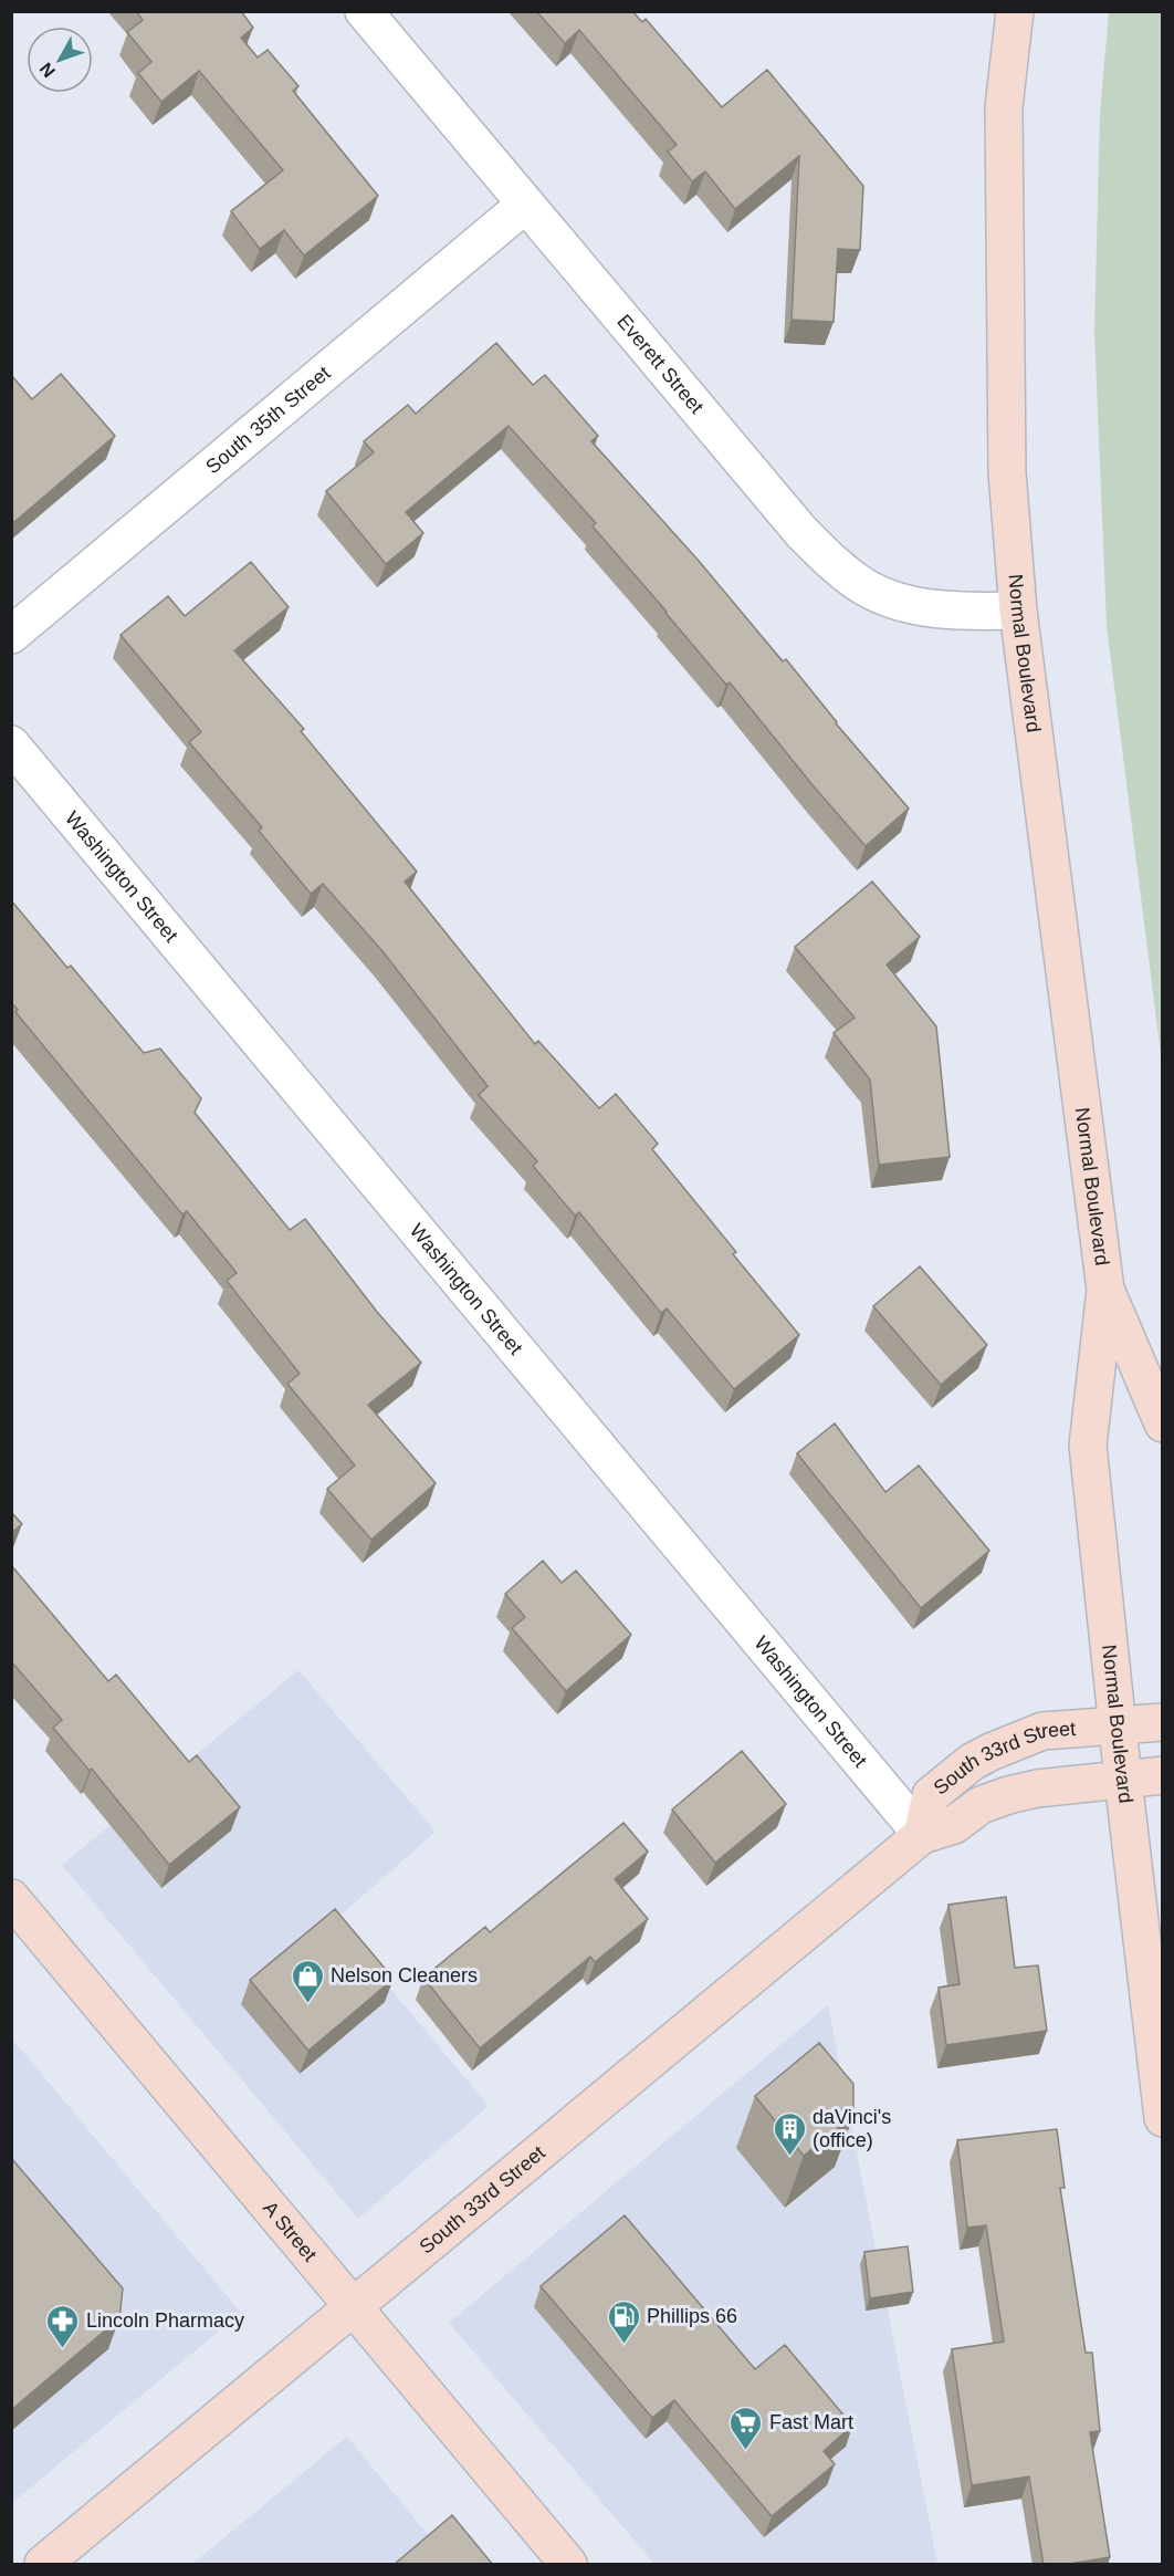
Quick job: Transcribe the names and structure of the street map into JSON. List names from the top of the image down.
{
  "streets": {
    "main road": ["Normal Boulevard", "South 33rd Street", "A Street"],
    "street": ["Everett Street", "South 35th Street", "Washington Street"]
  },
  "crossings": [
    ["Everett Street", "South 35th Street"],
    ["Everett Street", "Normal Boulevard"],
    ["Normal Boulevard", "South 33rd Street"],
    ["Washington Street", "South 33rd Street"],
    ["South 33rd Street", "A Street"]
  ],
  "places": {
    "shop": ["Nelson Cleaners"],
    "building": ["daVinci's (office)"],
    "fuel station": ["Phillips 66"],
    "pharmacy": ["Lincoln Pharmacy"],
    "supermarket": ["Fast Mart"]
  },
  "north": "bottom left"
}
